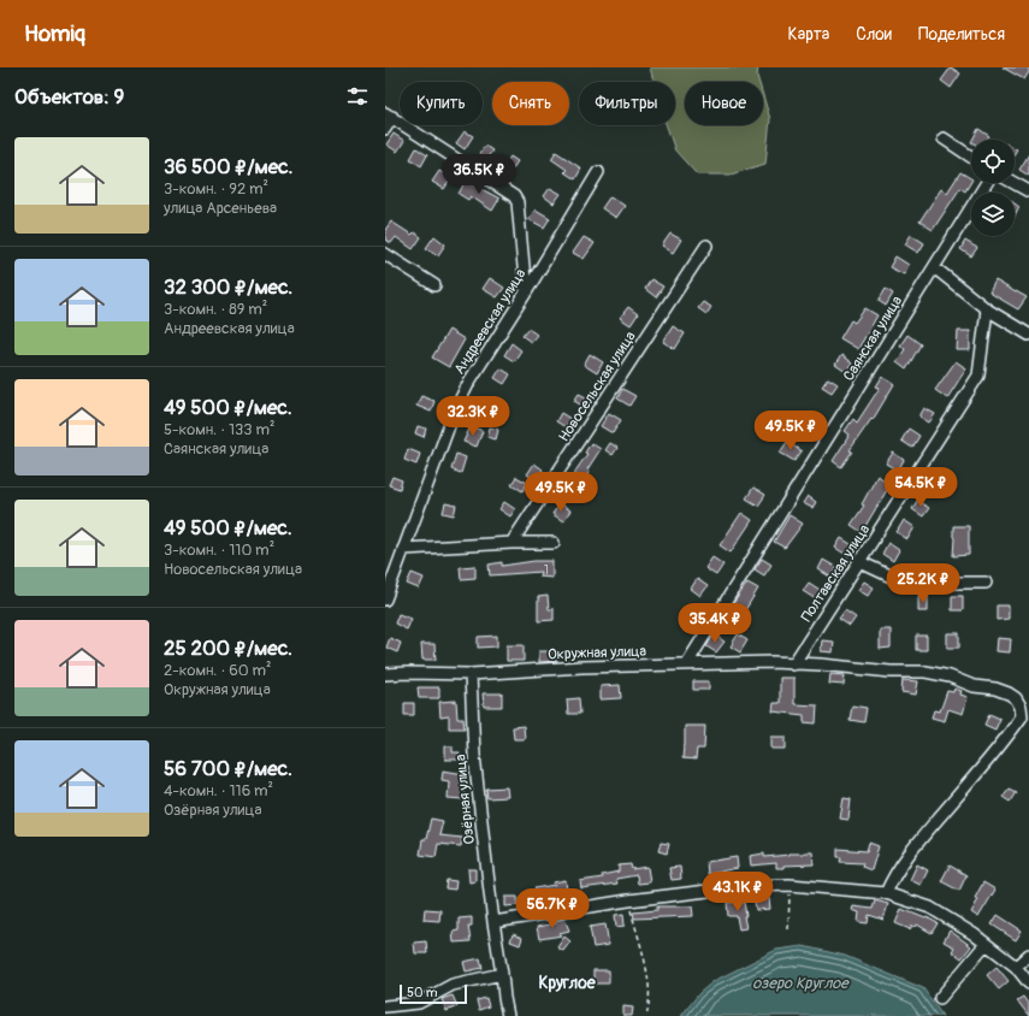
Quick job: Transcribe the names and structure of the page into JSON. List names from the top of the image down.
{
  "streets": {
    "street": [
      "Андреевская улица",
      "Саянская улица",
      "Новосельская улица",
      "Полтавская улица",
      "Окружная улица",
      "Озёрная улица"
    ]
  },
  "crossings": [
    ["Саянская улица", "Окружная улица"],
    ["Полтавская улица", "Окружная улица"],
    ["Окружная улица", "Озёрная улица"]
  ],
  "districts": ["Круглое"],
  "water": ["озеро Круглое"],
  "house_numbers": ["1"],
  "scale_bar": "50 m",
  "page": {
    "header": "Homiq",
    "nav": ["Карта", "Слои", "Поделиться"],
    "heading": "Объектов: 9",
    "chip": [
      "Купить",
      "Снять",
      "Фильтры",
      "Новое"
    ],
    "list": [
      {
        "name": "36 500 ₽/мес.",
        "note": "3-комн. · 92 m² · улица Арсеньева"
      },
      {
        "name": "32 300 ₽/мес.",
        "note": "3-комн. · 89 m² · Андреевская улица"
      },
      {
        "name": "49 500 ₽/мес.",
        "note": "5-комн. · 133 m² · Саянская улица"
      },
      {
        "name": "49 500 ₽/мес.",
        "note": "3-комн. · 110 m² · Новосельская улица"
      },
      {
        "name": "25 200 ₽/мес.",
        "note": "2-комн. · 60 m² · Окружная улица"
      },
      {
        "name": "56 700 ₽/мес.",
        "note": "4-комн. · 116 m² · Озёрная улица"
      }
    ],
    "price": [
      "36.5K ₽",
      "32.3K ₽",
      "49.5K ₽",
      "54.5K ₽",
      "49.5K ₽",
      "25.2K ₽",
      "35.4K ₽",
      "43.1K ₽",
      "56.7K ₽"
    ],
    "scale": "50 m"
  }
}
